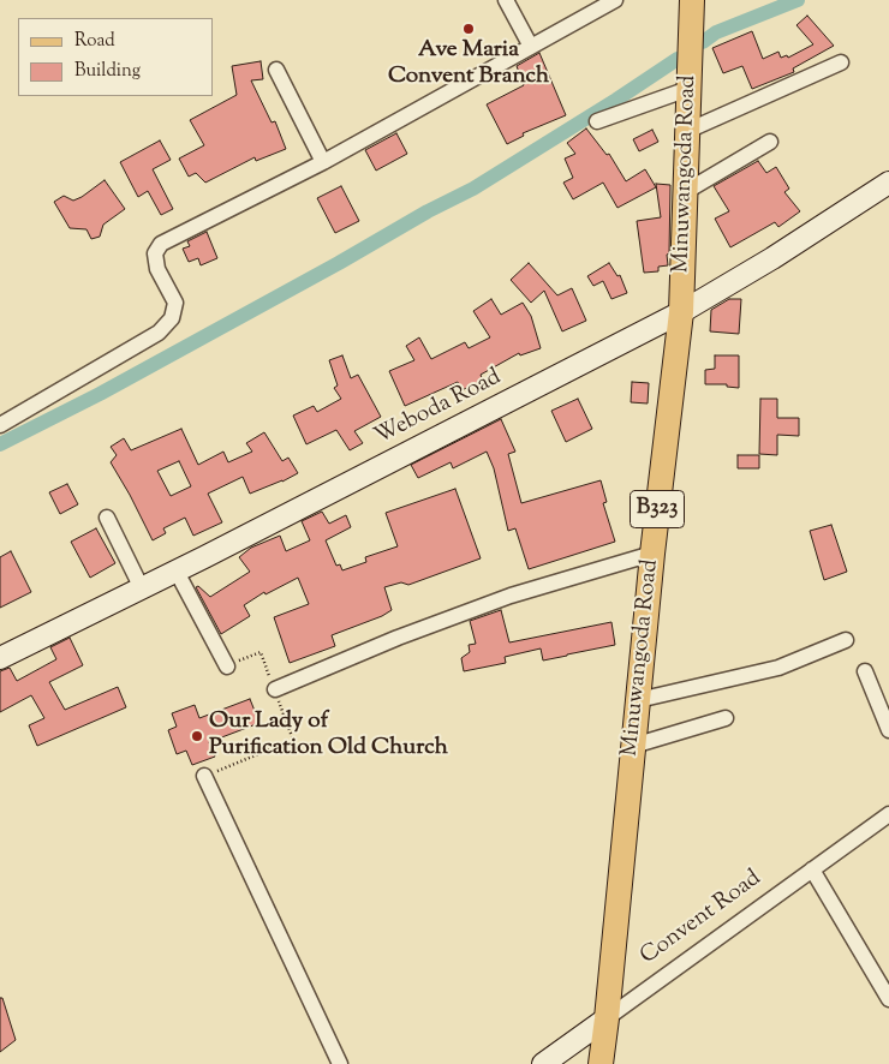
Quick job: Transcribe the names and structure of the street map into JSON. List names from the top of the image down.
{
  "streets": {
    "main road": ["Minuwangoda Road", "B323"],
    "street": ["Weboda Road", "Convent Road"]
  },
  "crossings": [
    ["Minuwangoda Road", "Weboda Road"],
    ["Minuwangoda Road", "Convent Road"]
  ],
  "places": ["Ave Maria Convent Branch", "Our Lady of Purification Old Church"],
  "legend": ["Road", "Building"]
}
